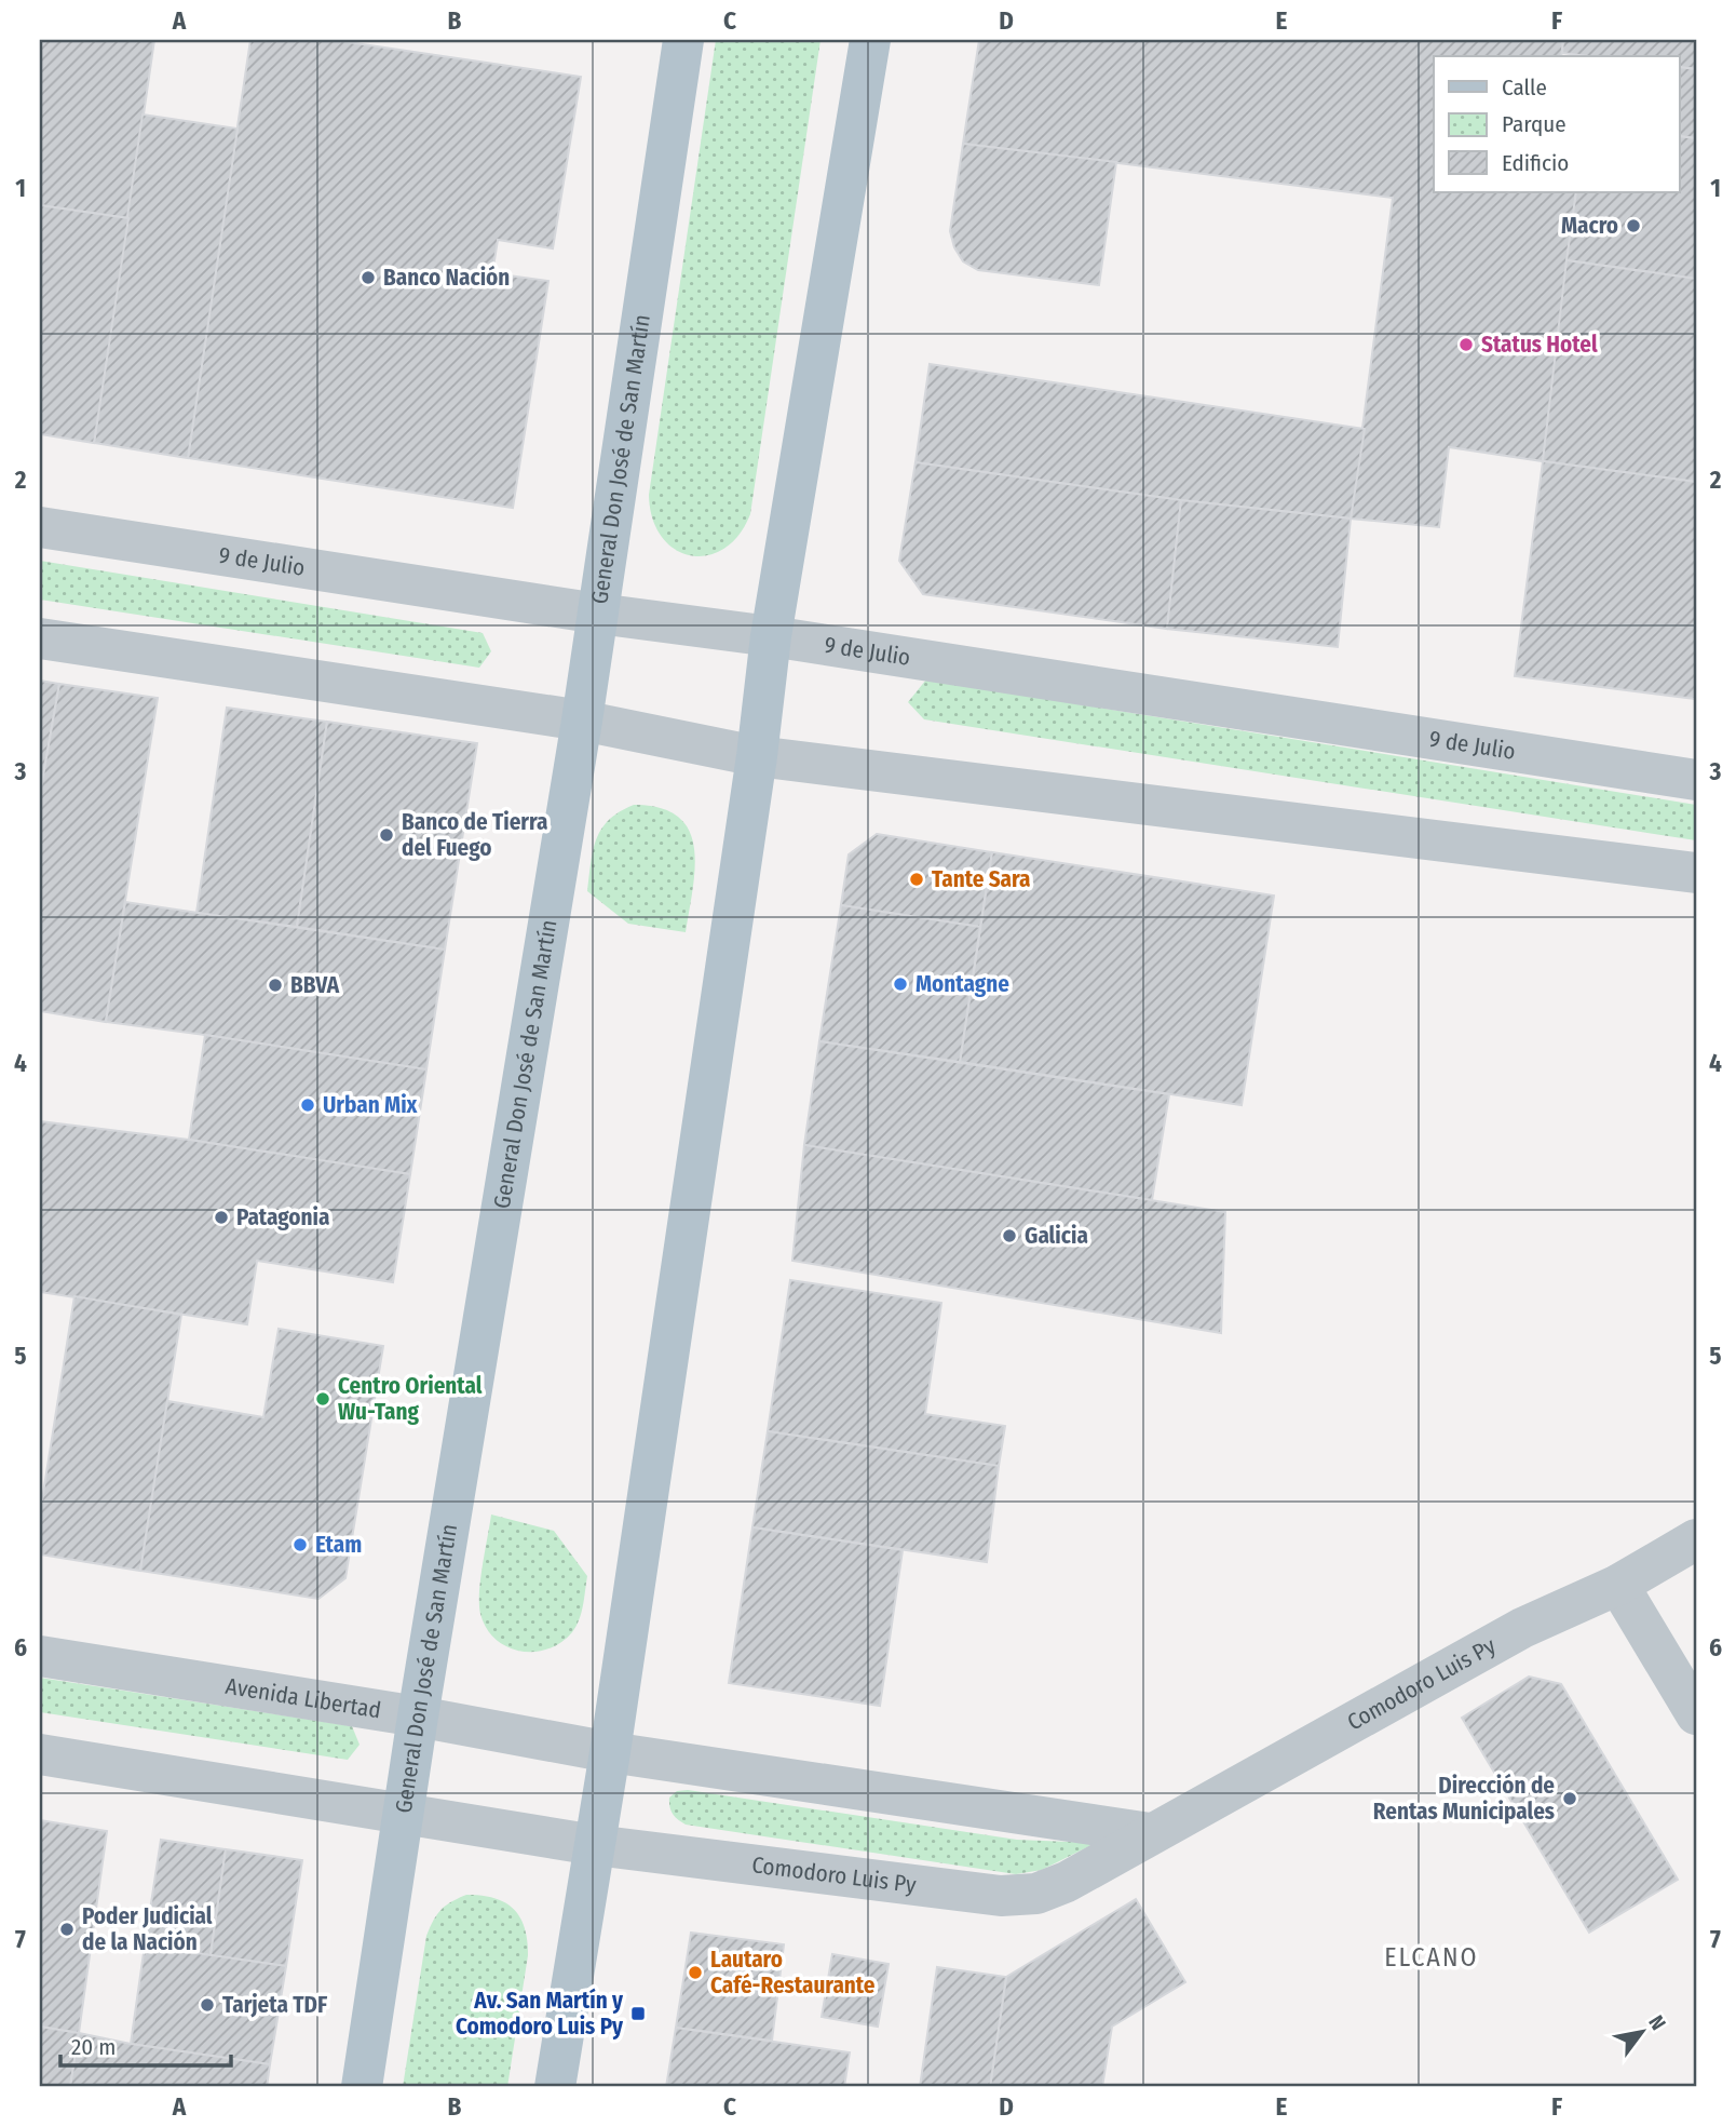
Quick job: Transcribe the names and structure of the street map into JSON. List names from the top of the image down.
{
  "streets": {
    "main road": ["General Don José de San Martín"],
    "street": ["9 de Julio", "Comodoro Luis Py", "Avenida Libertad"]
  },
  "crossings": [
    ["General Don José de San Martín", "9 de Julio"],
    ["General Don José de San Martín", "Avenida Libertad"]
  ],
  "districts": ["ELCANO"],
  "places": {
    "other": [
      "Macro",
      "Banco Nación",
      "Status Hotel",
      "Banco de Tierra del Fuego",
      "Tante Sara",
      "Montagne",
      "BBVA",
      "Urban Mix",
      "Patagonia",
      "Galicia",
      "Centro Oriental Wu-Tang",
      "Etam",
      "Dirección de Rentas Municipales",
      "Poder Judicial de la Nación",
      "Lautaro Café-Restaurante",
      "Tarjeta TDF"
    ],
    "transit": ["Av. San Martín y Comodoro Luis Py"]
  },
  "legend": ["Calle", "Parque", "Edificio"],
  "scale_bar": "20 m",
  "north": "top right",
  "grid": {
    "columns": [
      "A",
      "B",
      "C",
      "D",
      "E",
      "F"
    ],
    "rows": [
      "1",
      "2",
      "3",
      "4",
      "5",
      "6",
      "7"
    ]
  }
}
